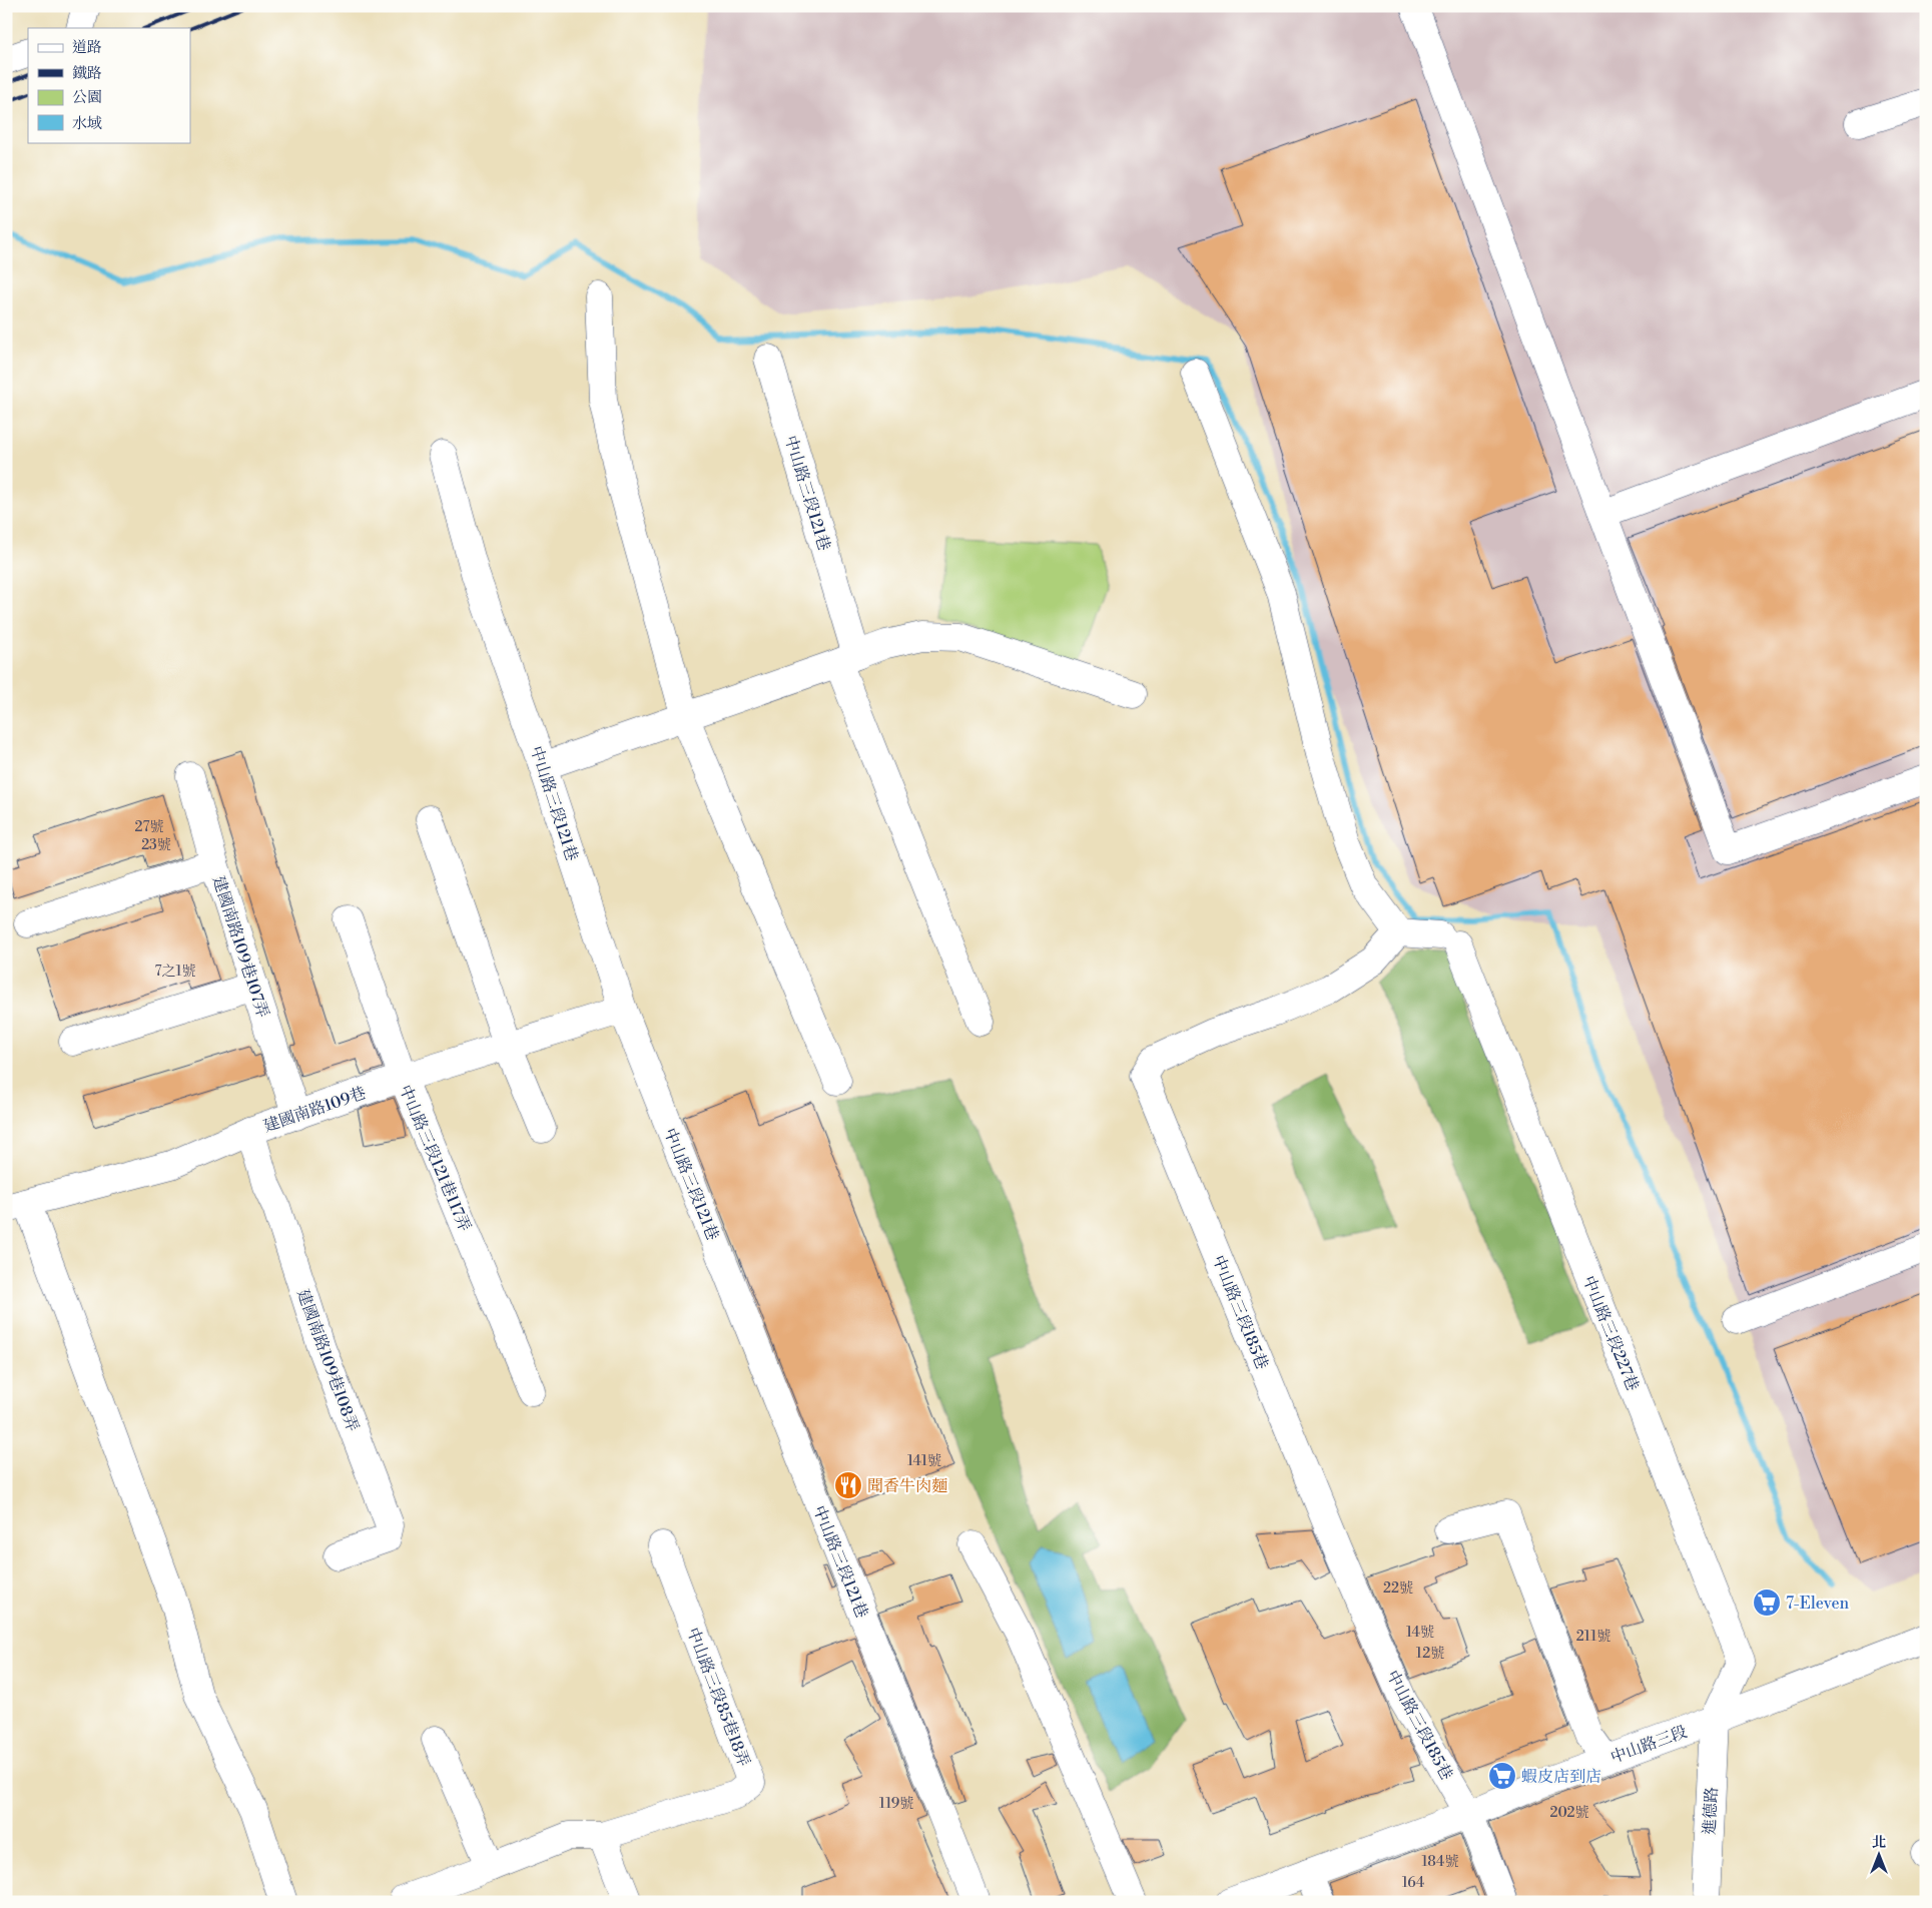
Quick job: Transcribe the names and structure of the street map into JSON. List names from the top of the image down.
{
  "streets": {
    "street": [
      "中山路三段121巷",
      "建國南路109巷107弄",
      "建國南路109巷",
      "中山路三段121巷117弄",
      "中山路三段185巷",
      "中山路三段227巷",
      "建國南路109巷108弄",
      "中山路三段85巷18弄",
      "中山路三段",
      "進德路"
    ]
  },
  "crossings": [
    ["中山路三段121巷", "建國南路109巷"],
    ["建國南路109巷107弄", "建國南路109巷"],
    ["建國南路109巷", "中山路三段121巷117弄"],
    ["建國南路109巷", "建國南路109巷108弄"],
    ["中山路三段185巷", "中山路三段227巷"],
    ["中山路三段185巷", "中山路三段"],
    ["中山路三段227巷", "中山路三段"],
    ["中山路三段227巷", "進德路"],
    ["中山路三段", "進德路"]
  ],
  "places": {
    "restaurant": ["聞香牛肉麵"],
    "supermarket": ["7-Eleven", "蝦皮店到店"]
  },
  "house_numbers": [
    "27號",
    "23號",
    "7之1號",
    "141號",
    "22號",
    "14號",
    "211號",
    "12號",
    "119號",
    "202號",
    "184號",
    "164"
  ],
  "legend": [
    "道路",
    "鐵路",
    "公園",
    "水域"
  ],
  "north": "top"
}
